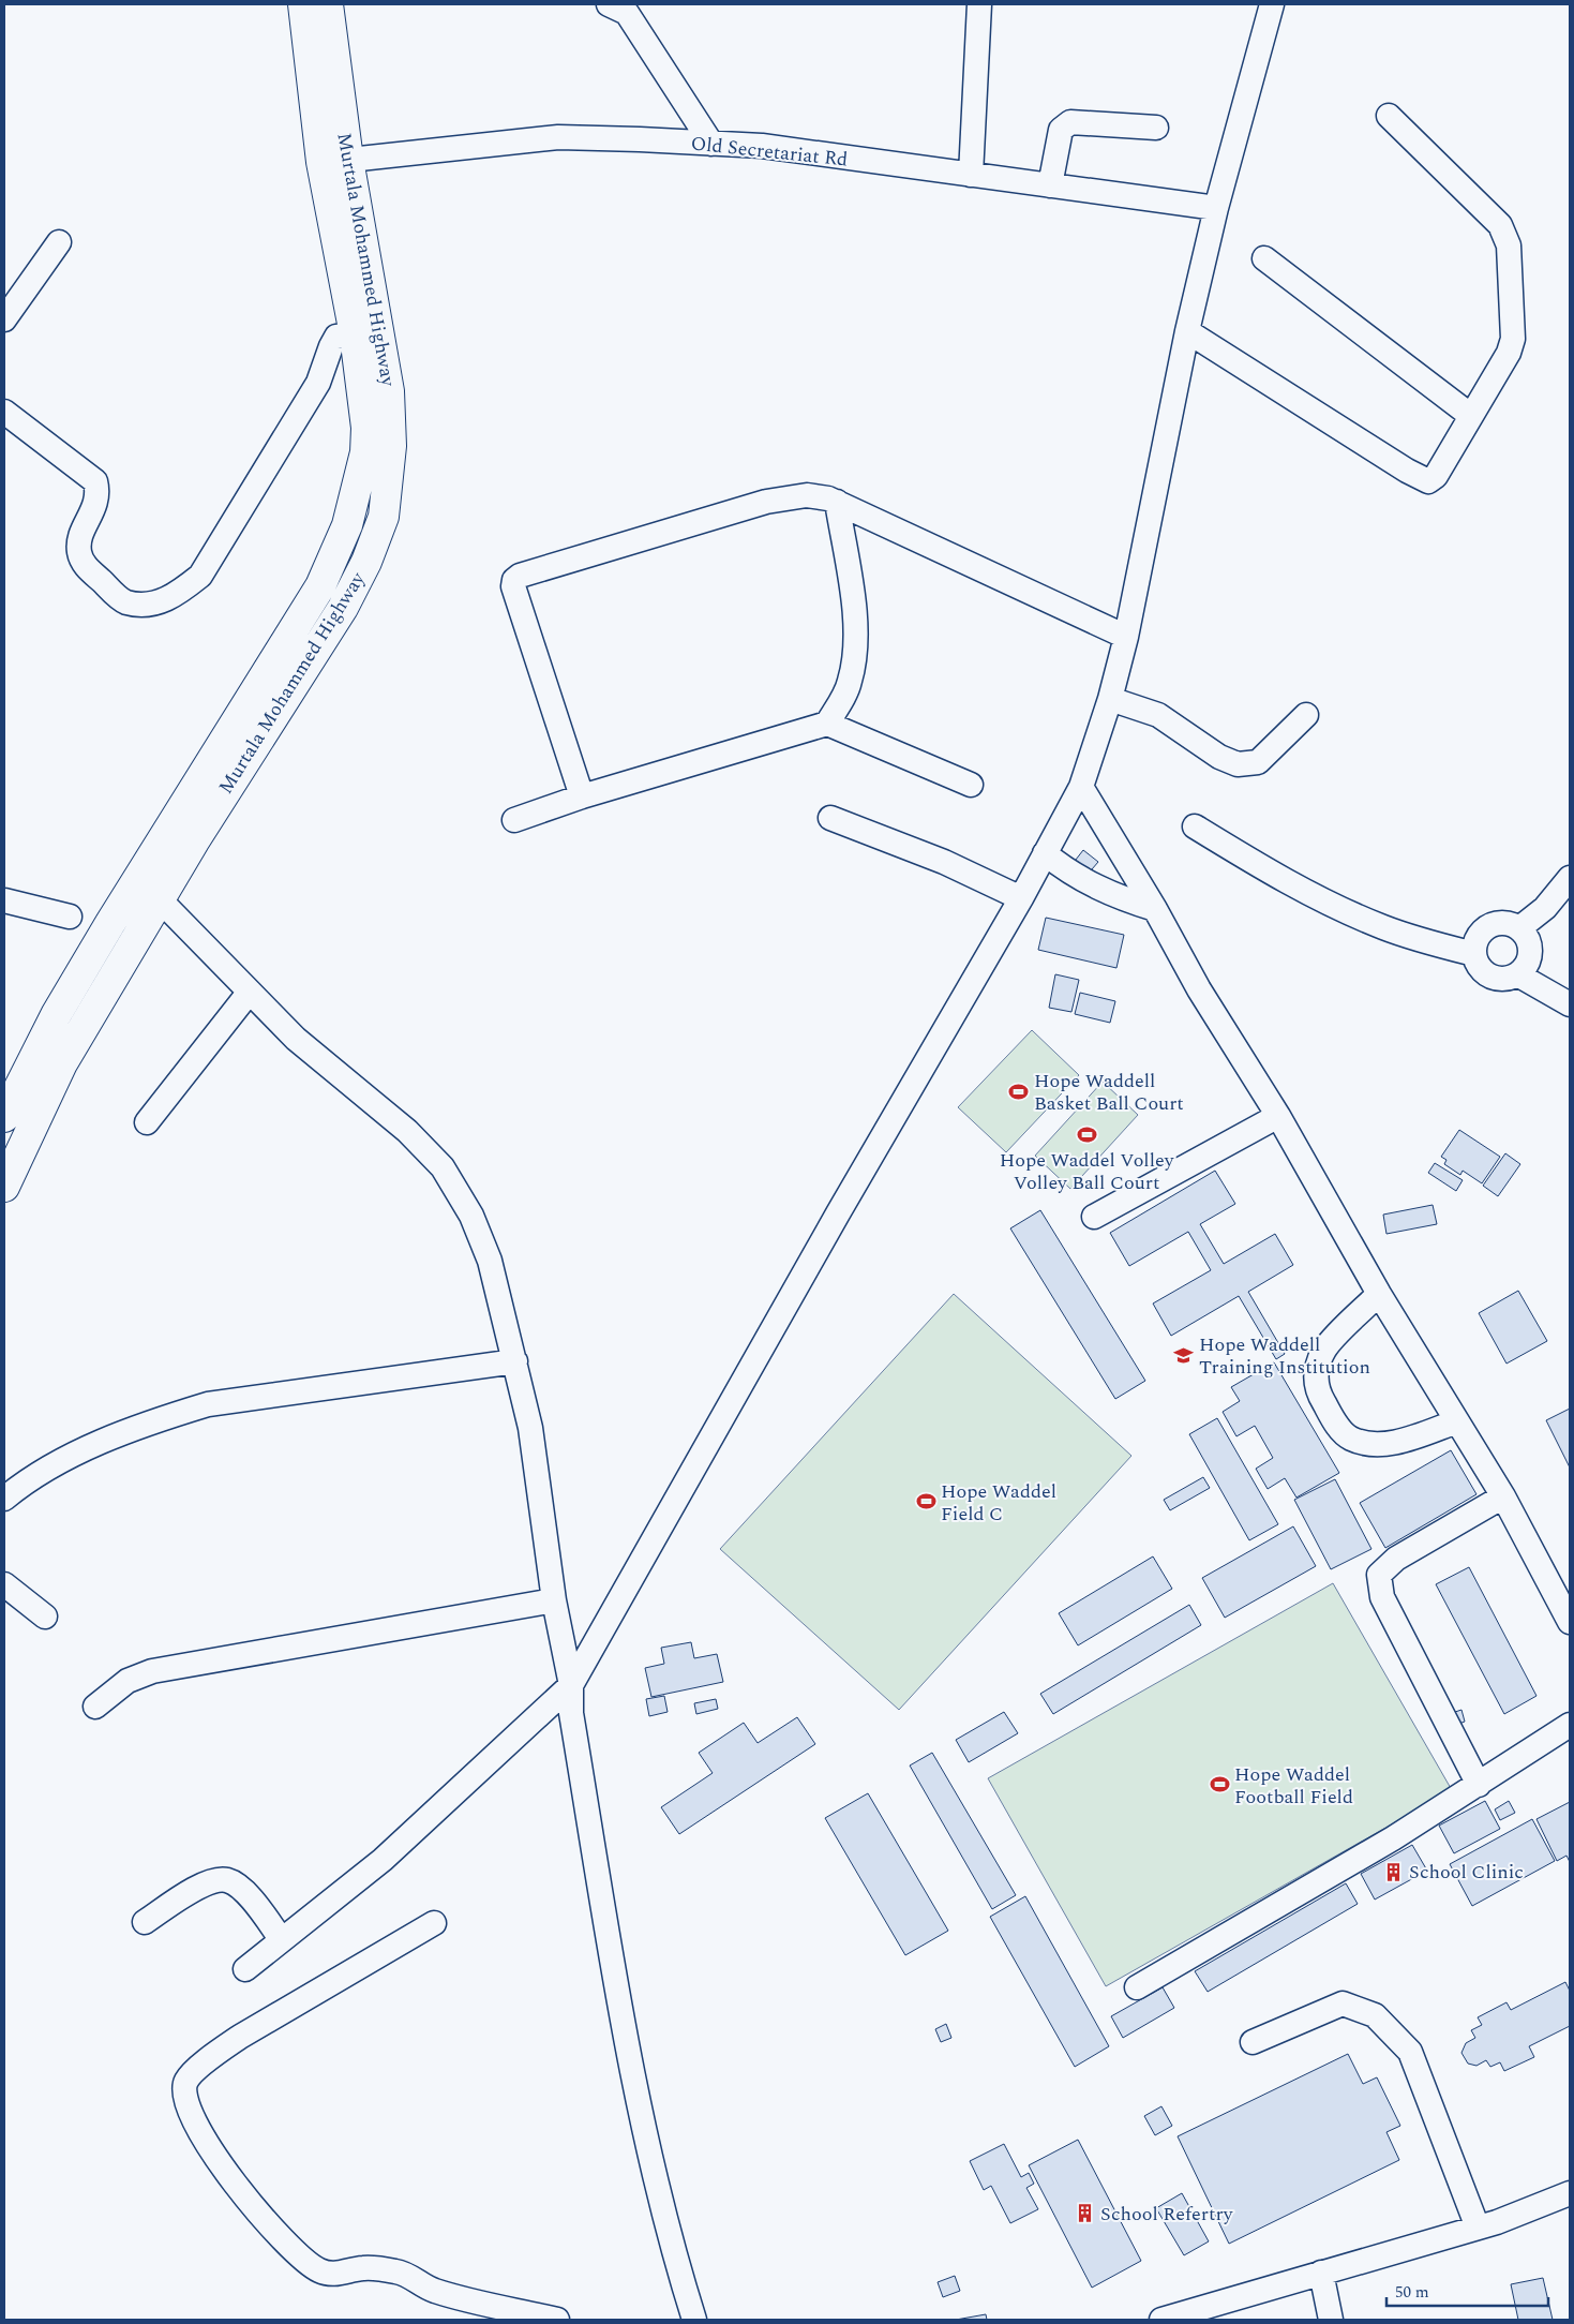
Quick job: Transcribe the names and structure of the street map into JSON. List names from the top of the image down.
{
  "streets": {
    "highway": ["Murtala Mohammed Highway"],
    "street": ["Old Secretariat Rd"]
  },
  "crossings": [
    ["Old Secretariat Rd", "Murtala Mohammed Highway"]
  ],
  "places": {
    "sports": [
      "Hope Waddell Basket Ball Court",
      "Hope Waddel Volley Volley Ball Court",
      "Hope Waddel Field C",
      "Hope Waddel Football Field"
    ],
    "school or university": ["Hope Waddell Training Institution"],
    "building": ["School Clinic", "School Refertry"]
  },
  "scale_bar": "50 m"
}
